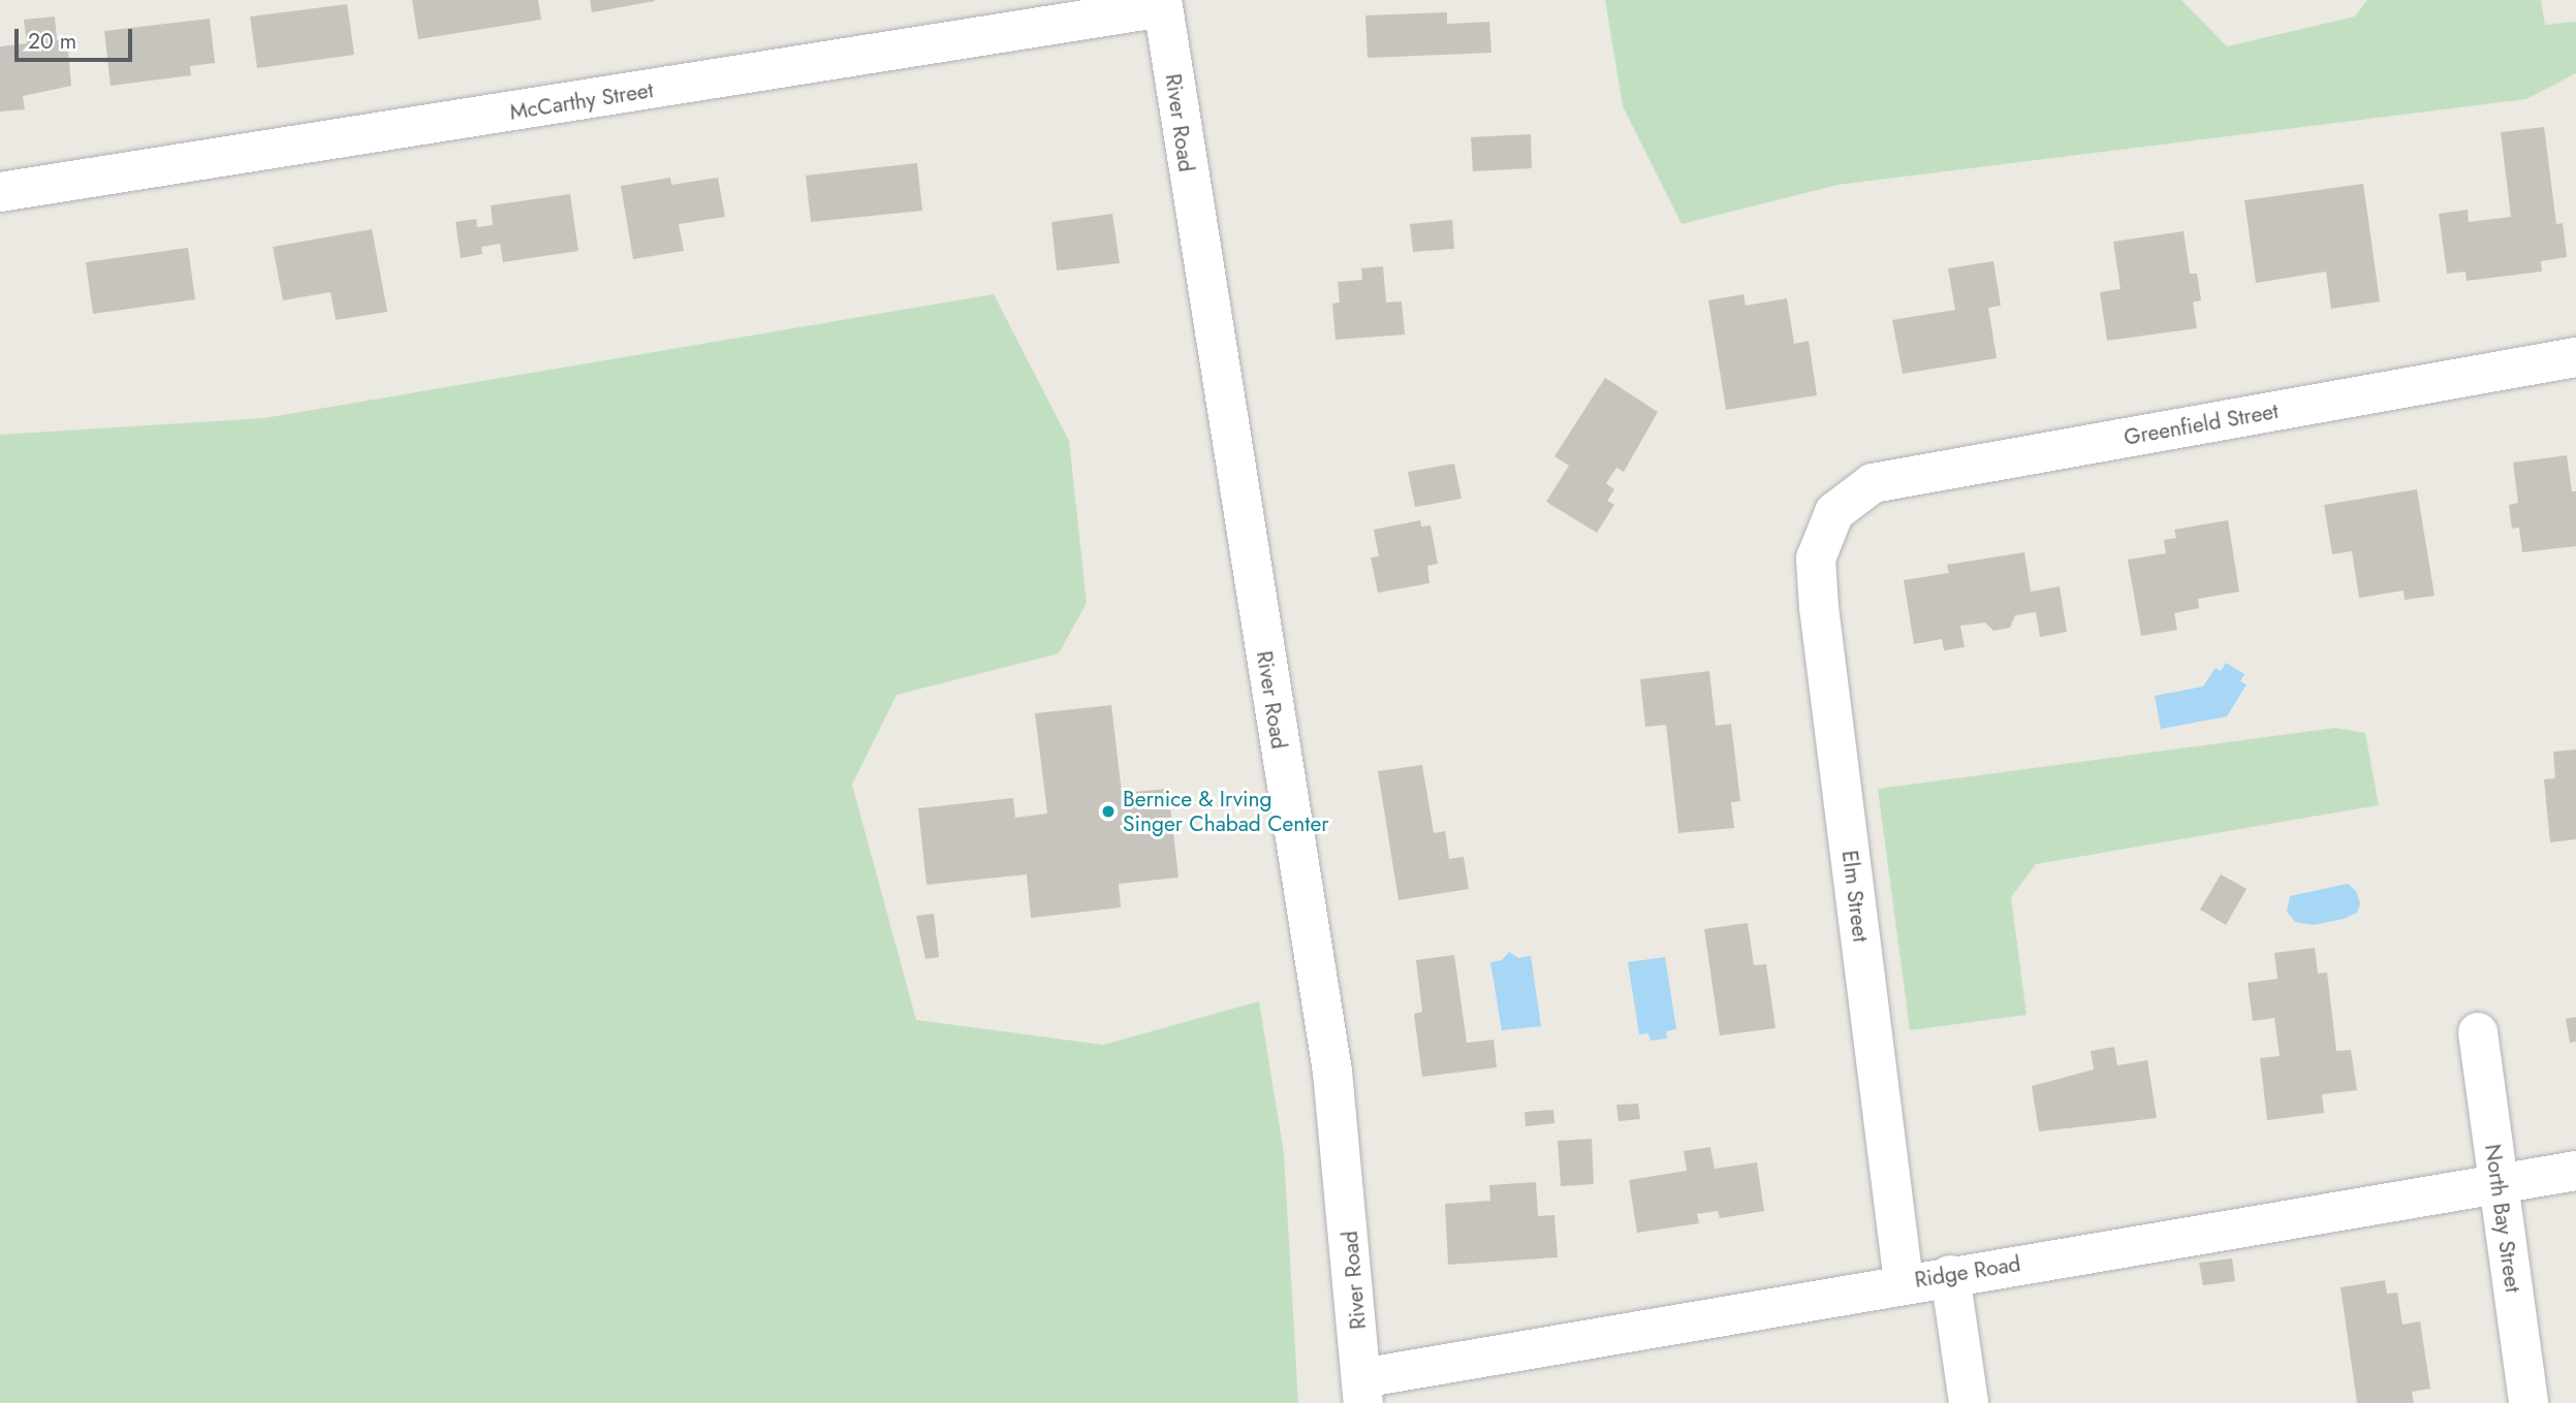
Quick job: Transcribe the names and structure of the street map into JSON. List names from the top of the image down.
{
  "streets": {
    "street": [
      "McCarthy Street",
      "River Road",
      "Greenfield Street",
      "Elm Street",
      "North Bay Street",
      "Ridge Road"
    ]
  },
  "crossings": [
    ["McCarthy Street", "River Road"],
    ["River Road", "Ridge Road"],
    ["Greenfield Street", "Elm Street"],
    ["Elm Street", "Ridge Road"],
    ["North Bay Street", "Ridge Road"]
  ],
  "places": ["Bernice & Irving Singer Chabad Center"],
  "scale_bar": "20 m"
}
